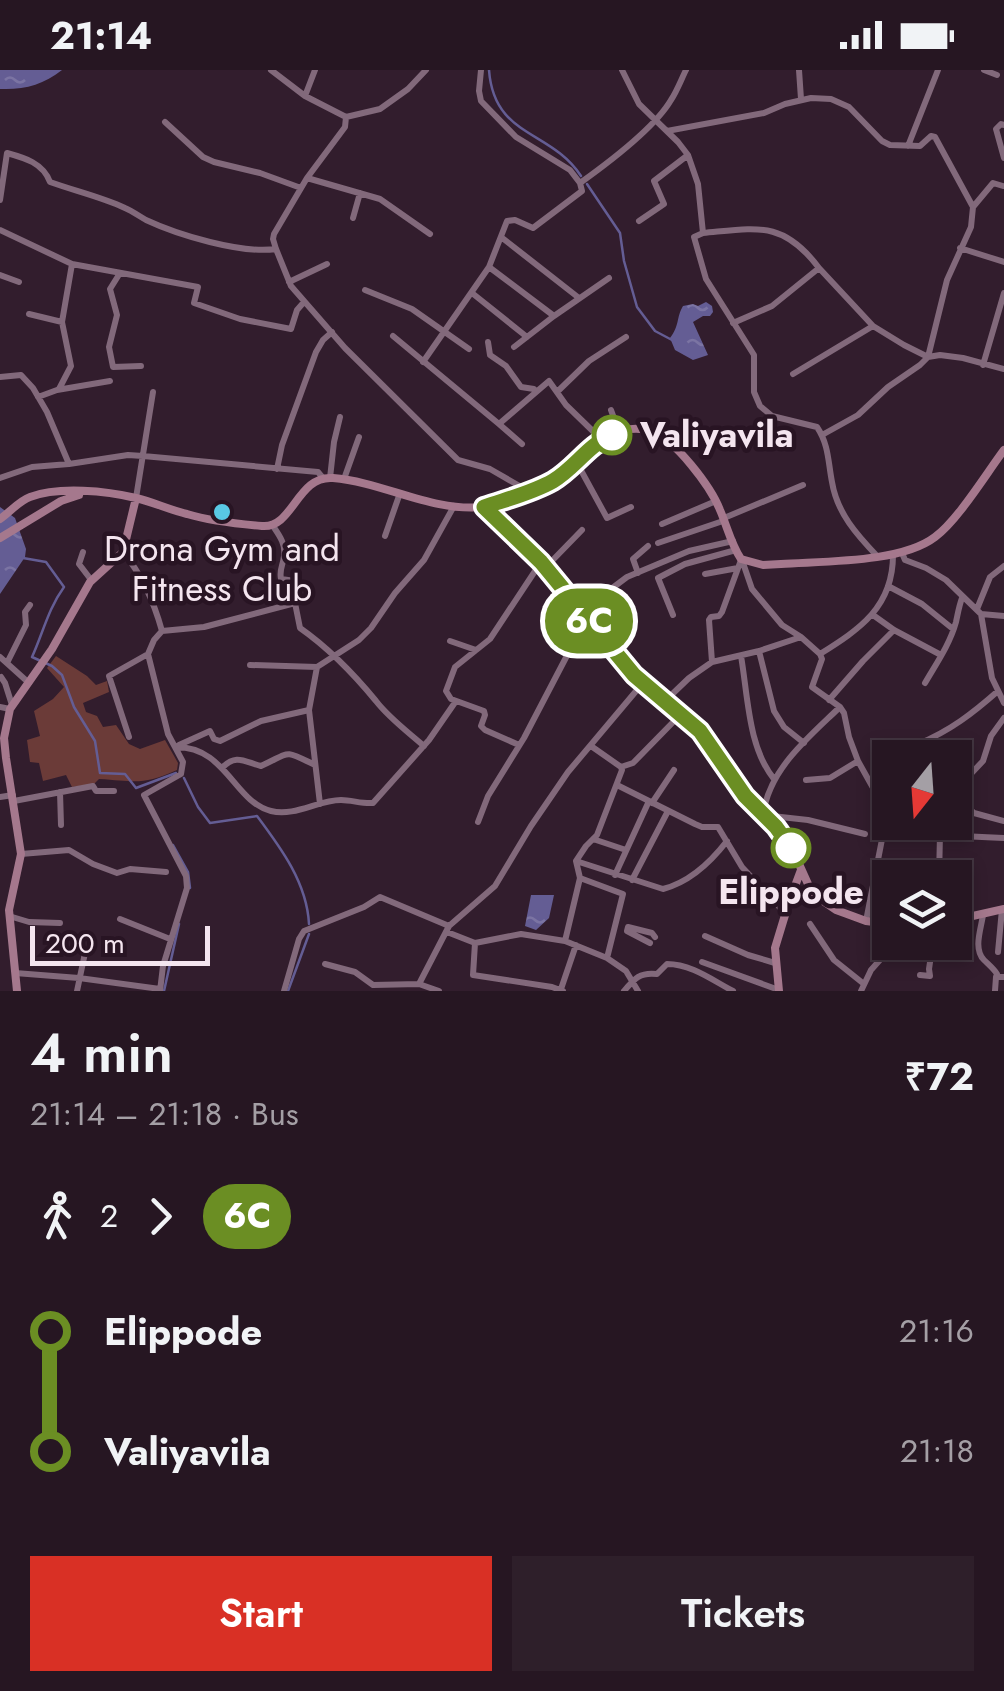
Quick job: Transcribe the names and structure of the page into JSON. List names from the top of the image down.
{
  "places": ["Valiyavila", "Drona Gym and Fitness Club", "Elippode"],
  "lines": ["bus line 6C"],
  "scale_bar": "200 m",
  "north": "bottom",
  "page": {
    "status": "21:14",
    "on_map": "6C",
    "scale": "200 m",
    "heading": ["4 min", "21:14 – 21:18 · Bus", "₹72"],
    "legs": ["2", "6C"],
    "list": [
      {
        "name": "Elippode",
        "value": "21:16"
      },
      {
        "name": "Valiyavila",
        "value": "21:18"
      }
    ],
    "buttons": ["Start", "Tickets"]
  }
}
